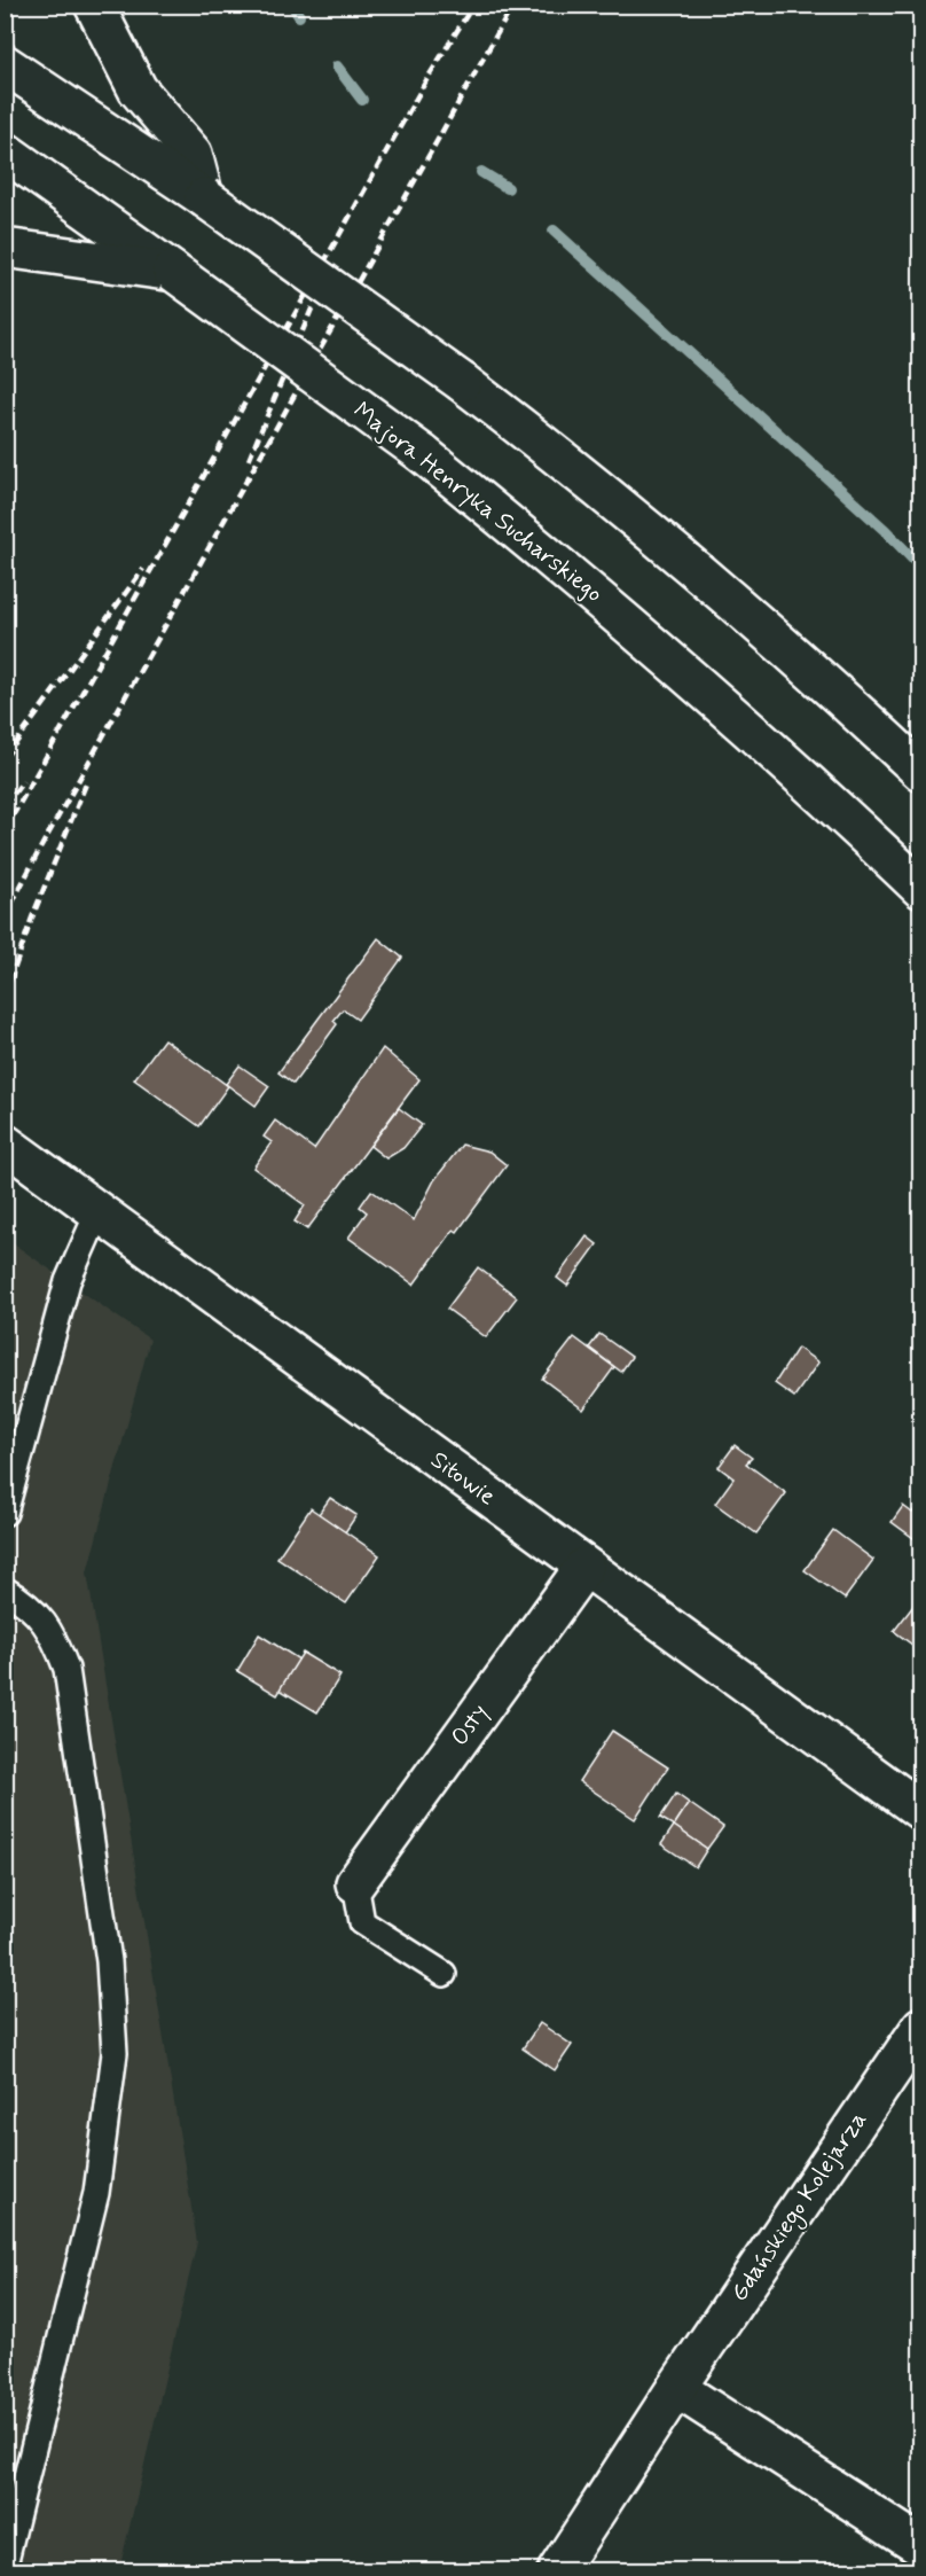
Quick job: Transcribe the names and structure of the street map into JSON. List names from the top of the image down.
{
  "streets": {
    "main road": [
      "Majora Henryka Sucharskiego",
      "Sitowie",
      "Osty",
      "Gdańskiego Kolejarza"
    ]
  },
  "crossings": [
    ["Sitowie", "Osty"]
  ]
}
